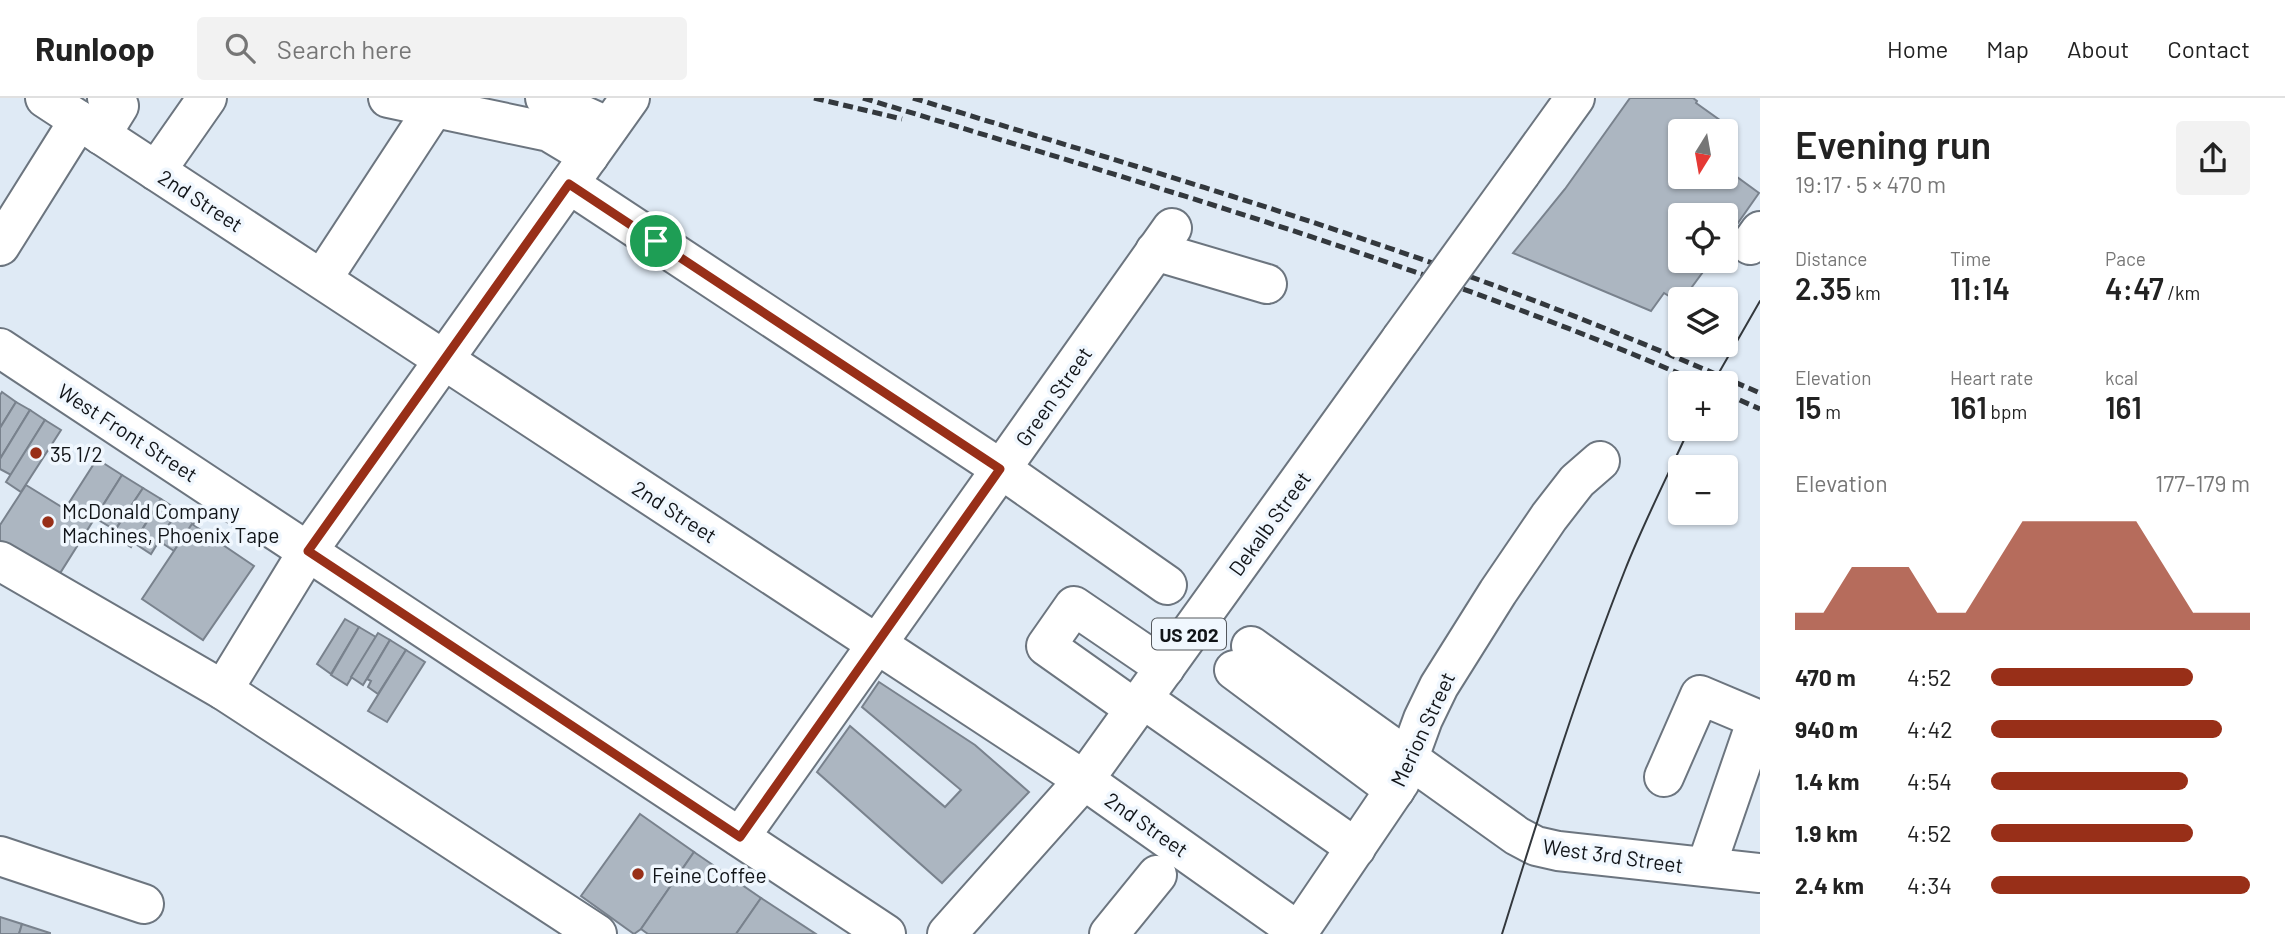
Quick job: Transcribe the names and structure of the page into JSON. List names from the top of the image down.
{
  "streets": {
    "main road": [
      "2nd Street",
      "Green Street",
      "West Front Street",
      "Dekalb Street",
      "US 202",
      "Merion Street",
      "West 3rd Street"
    ]
  },
  "crossings": [
    ["2nd Street", "Green Street"],
    ["2nd Street", "Dekalb Street"],
    ["2nd Street", "Merion Street"],
    ["Green Street", "West Front Street"],
    ["Merion Street", "West 3rd Street"]
  ],
  "places": ["35 1/2", "McDonald Company Machines, Phoenix Tape", "Feine Coffee"],
  "north": "bottom",
  "page": {
    "header": "Runloop",
    "search": "Search here",
    "nav": [
      "Home",
      "Map",
      "About",
      "Contact"
    ],
    "heading": ["Evening run", "19:17 · 5 × 470 m"],
    "map_buttons": ["+", "−"],
    "stats": [
      ["Distance", "2.35 km"],
      ["Time", "11:14"],
      ["Pace", "4:47 /km"],
      ["Elevation", "15 m"],
      ["Heart rate", "161 bpm"],
      ["kcal", "161"]
    ],
    "chart": ["Elevation", "177–179 m"],
    "list": [
      {
        "name": "470 m",
        "note": "4:52"
      },
      {
        "name": "940 m",
        "note": "4:42"
      },
      {
        "name": "1.4 km",
        "note": "4:54"
      },
      {
        "name": "1.9 km",
        "note": "4:52"
      },
      {
        "name": "2.4 km",
        "note": "4:34"
      }
    ]
  }
}
